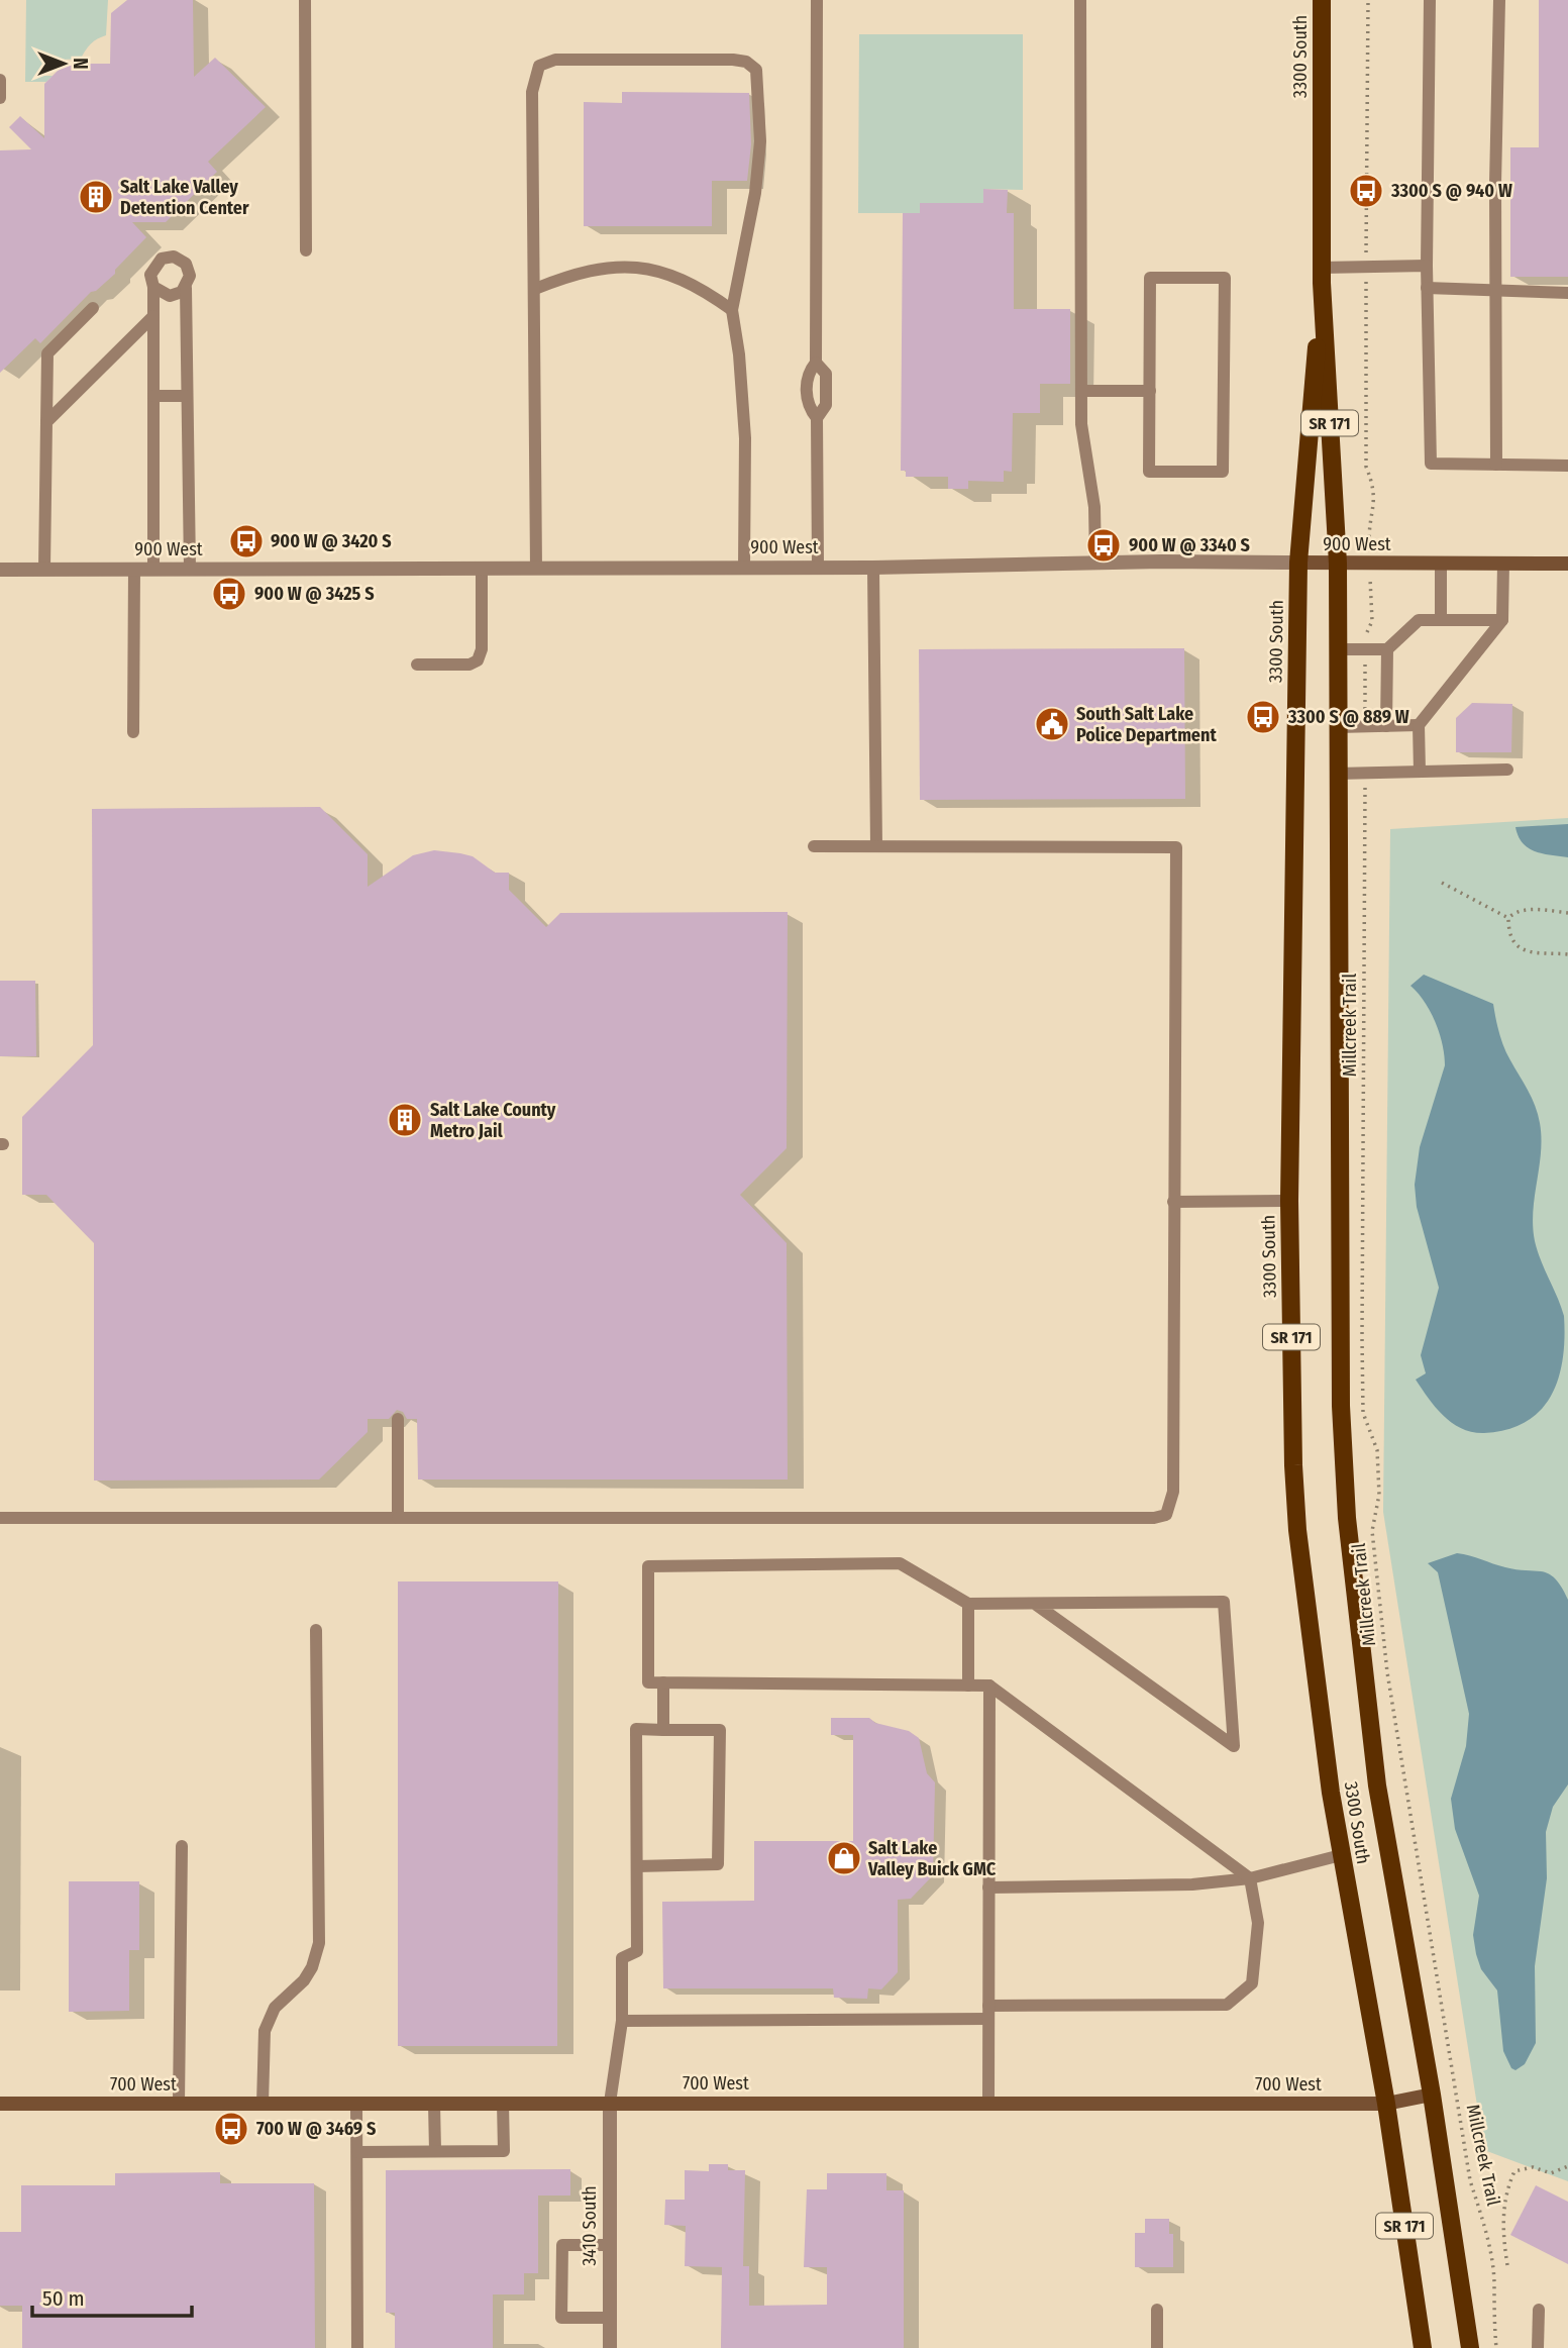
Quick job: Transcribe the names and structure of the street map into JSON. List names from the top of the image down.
{
  "streets": {
    "main road": ["3300 South", "SR 171"],
    "street": ["900 West", "700 West", "3410 South"],
    "path": ["Millcreek Trail"]
  },
  "crossings": [
    ["3300 South", "900 West"],
    ["3300 South", "700 West"],
    ["700 West", "3410 South"]
  ],
  "places": {
    "bus stop": [
      "3300 S @ 940 W",
      "900 W @ 3420 S",
      "900 W @ 3340 S",
      "900 W @ 3425 S",
      "3300 S @ 889 W",
      "700 W @ 3469 S"
    ],
    "building": ["Salt Lake Valley Detention Center", "Salt Lake County Metro Jail"],
    "public building": ["South Salt Lake Police Department"],
    "shop": ["Salt Lake Valley Buick GMC"]
  },
  "scale_bar": "50 m",
  "north": "right"
}
